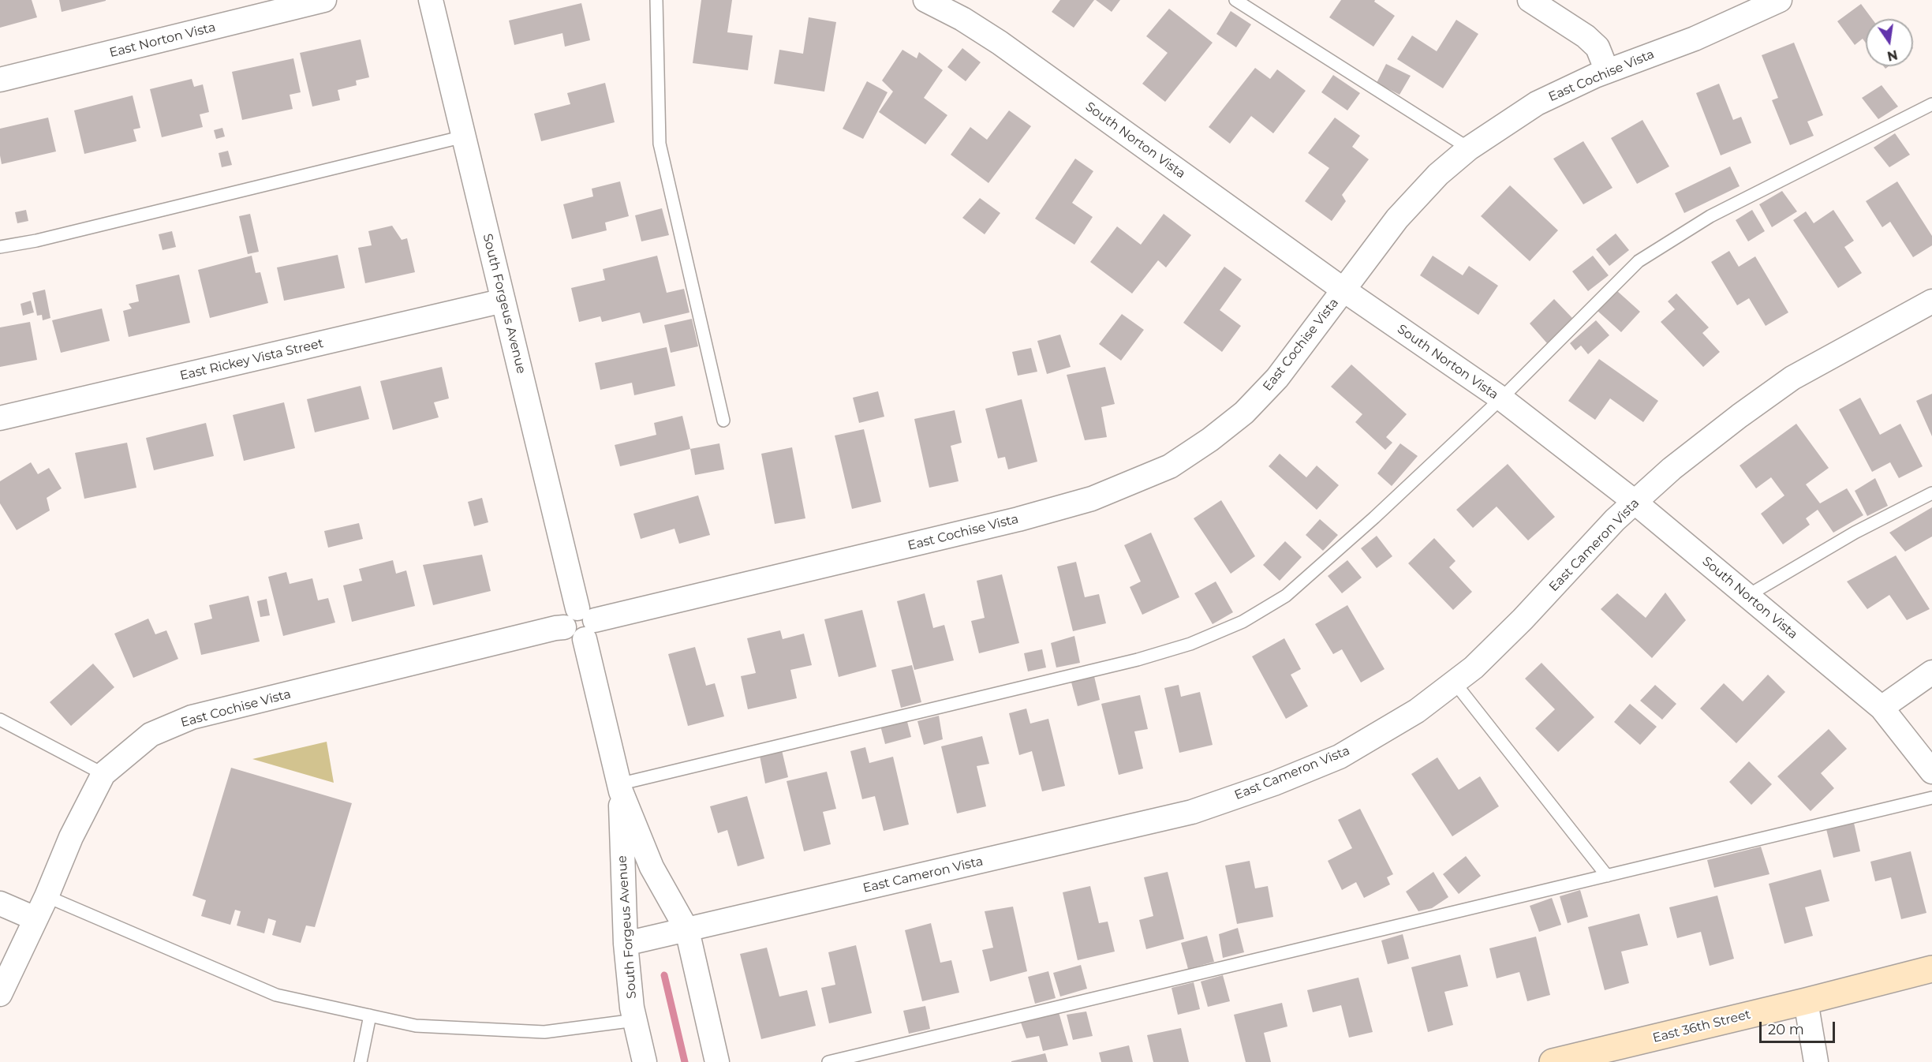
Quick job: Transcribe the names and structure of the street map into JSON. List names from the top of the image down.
{
  "streets": {
    "main road": ["East 36th Street"],
    "street": [
      "East Norton Vista",
      "East Cochise Vista",
      "South Norton Vista",
      "South Forgeus Avenue",
      "East Rickey Vista Street",
      "East Cameron Vista"
    ]
  },
  "crossings": [
    ["East Cochise Vista", "South Norton Vista"],
    ["East Cochise Vista", "South Forgeus Avenue"],
    ["South Norton Vista", "East Cameron Vista"],
    ["South Forgeus Avenue", "East Rickey Vista Street"],
    ["South Forgeus Avenue", "East Cameron Vista"]
  ],
  "scale_bar": "20 m",
  "north": "bottom"
}
